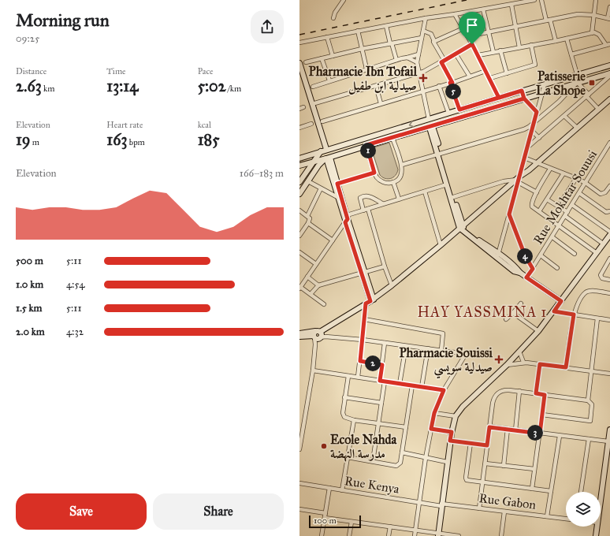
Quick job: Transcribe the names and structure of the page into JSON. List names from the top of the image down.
{
  "streets": {
    "street": ["Rue Mokhtar Souusi", "Rue Kenya", "Rue Gabon"]
  },
  "crossings": [
    ["Rue Kenya", "Rue Gabon"]
  ],
  "districts": ["HAY YASSMINA 1"],
  "places": {
    "health": ["Pharmacie Ibn Tofail صيدلية ابن طفيل", "Pharmacie Souissi صيدلية سويسي"],
    "transit": ["Patisserie La Shope"],
    "other": ["Ecole Nahda مدرسة النهضة"]
  },
  "scale_bar": "100 m",
  "page": {
    "heading": ["Morning run", "09:25"],
    "stats": [
      ["Distance", "2.63 km"],
      ["Time", "13:14"],
      ["Pace", "5:02 /km"],
      ["Elevation", "19 m"],
      ["Heart rate", "163 bpm"],
      ["kcal", "185"]
    ],
    "pins": [
      "5",
      "1",
      "4",
      "2",
      "3"
    ],
    "chart": ["Elevation", "166–183 m"],
    "list": [
      {
        "name": "500 m",
        "note": "5:11"
      },
      {
        "name": "1.0 km",
        "note": "4:54"
      },
      {
        "name": "1.5 km",
        "note": "5:11"
      },
      {
        "name": "2.0 km",
        "note": "4:32"
      }
    ],
    "buttons": ["Save", "Share"],
    "scale": "100 m"
  }
}
